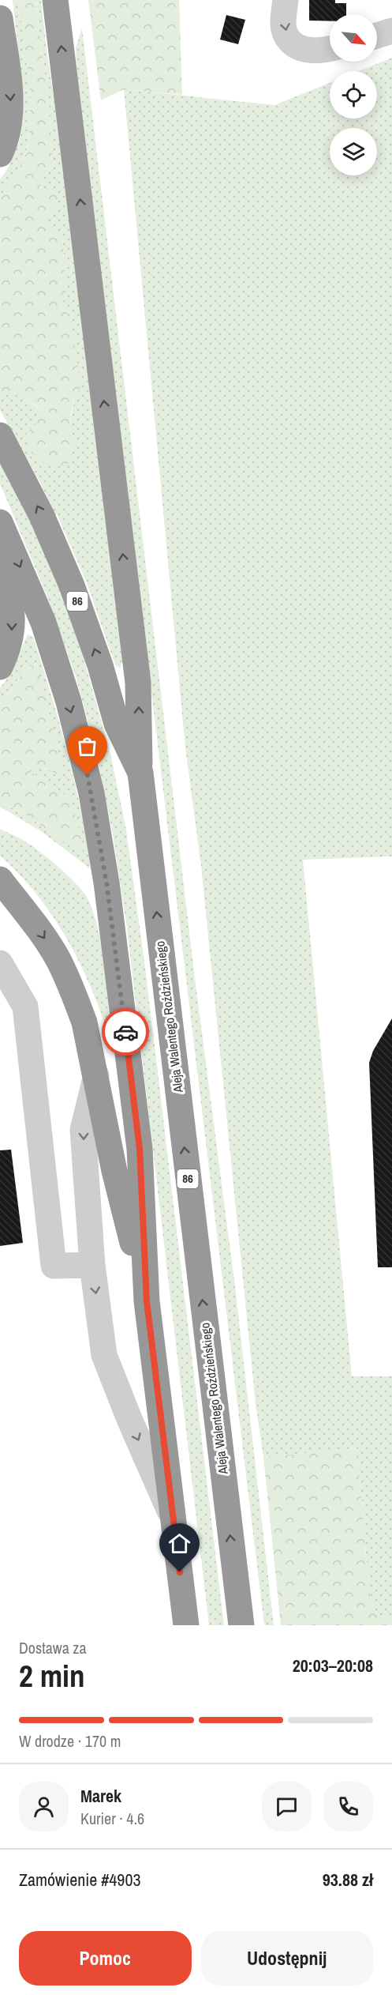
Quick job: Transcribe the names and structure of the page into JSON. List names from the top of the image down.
{
  "streets": {
    "highway": ["86", "Aleja Walentego Roździeńskiego"]
  },
  "north": "bottom right",
  "page": {
    "heading": ["2 min", "Dostawa za", "20:03–20:08"],
    "panel": [
      "Marek",
      "Kurier · 4.6",
      "Zamówienie #4903",
      "93.88 zł"
    ],
    "bar": "W drodze · 170 m",
    "buttons": ["Pomoc", "Udostępnij"]
  }
}
